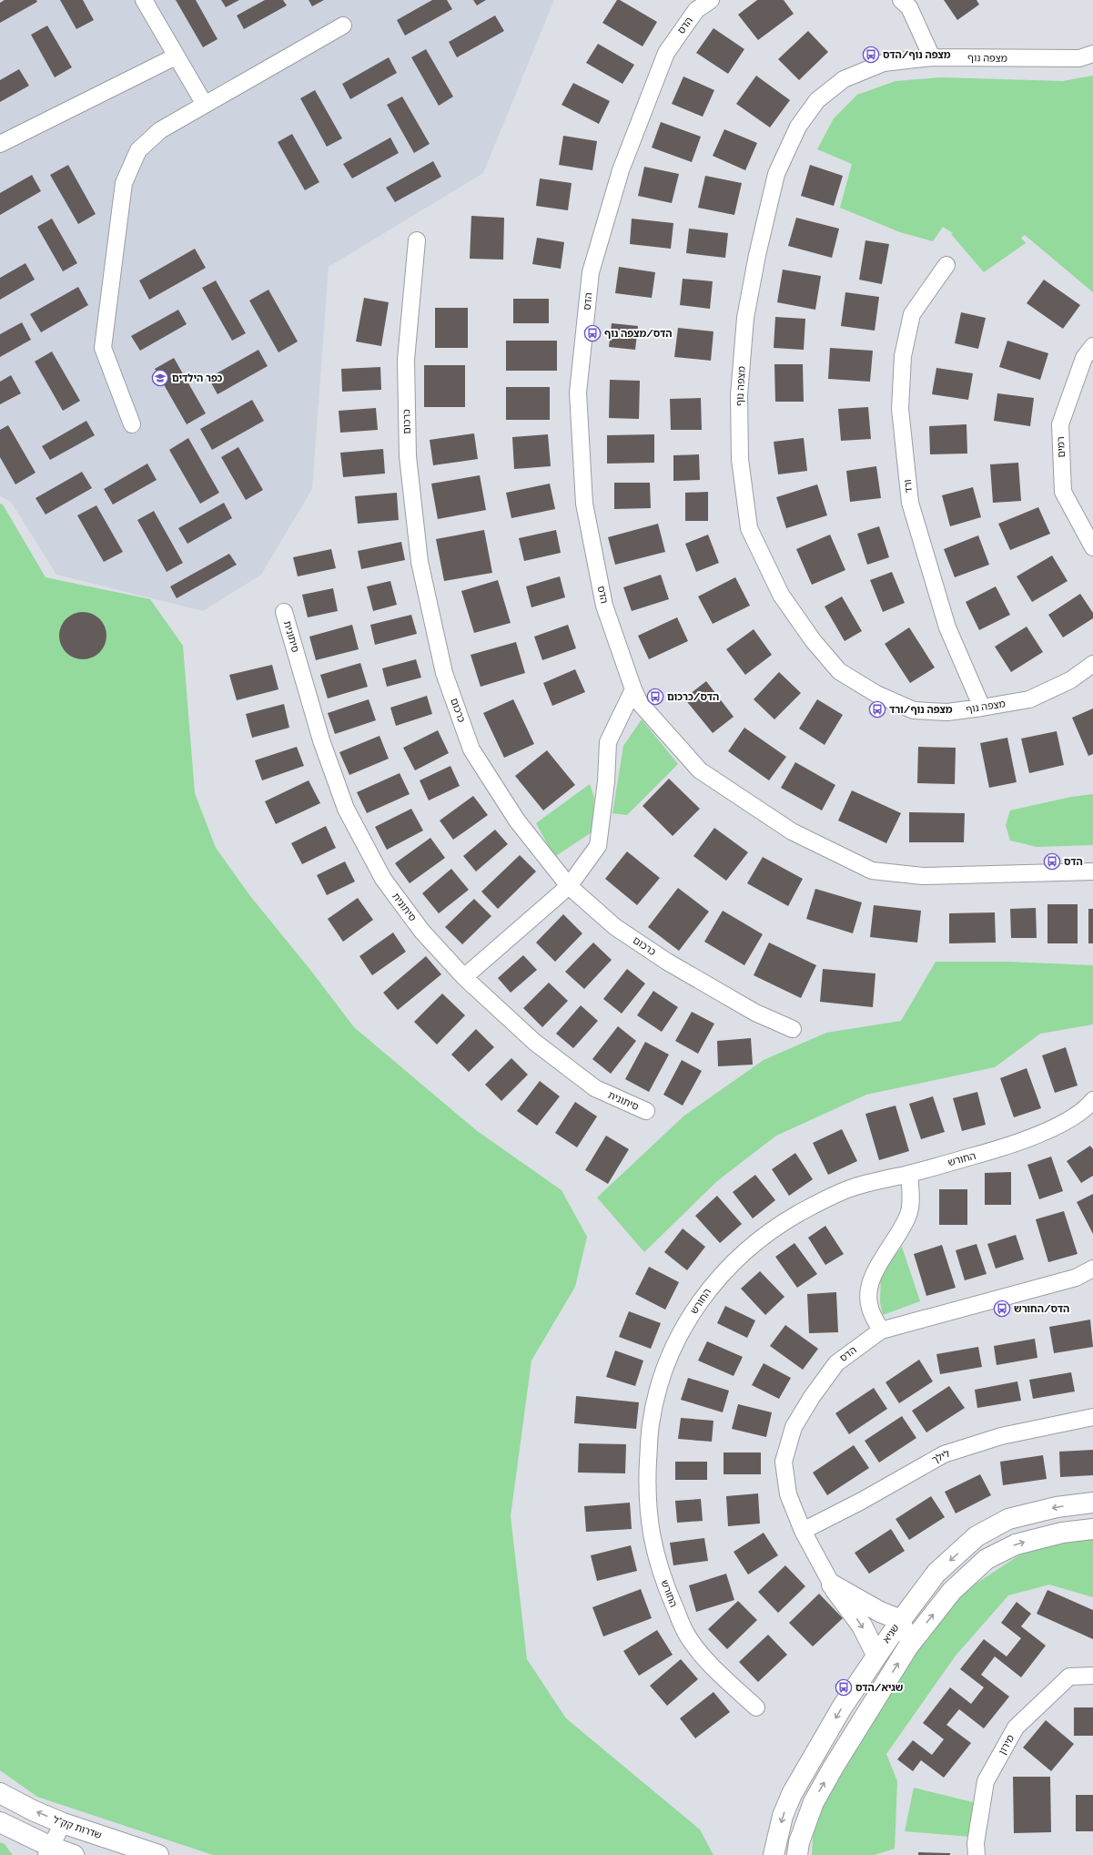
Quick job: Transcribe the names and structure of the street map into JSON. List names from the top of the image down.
{
  "streets": {
    "street": [
      "הדס",
      "מצפה נוף",
      "כרכום",
      "רמים",
      "ורד",
      "סיתונית",
      "החורש",
      "לילך",
      "שגיא",
      "מירון",
      "שדרות קק\"ל"
    ]
  },
  "crossings": [
    ["הדס", "לילך"],
    ["מצפה נוף", "ורד"]
  ],
  "places": {
    "bus stop": [
      "מצפה נוף/הדס",
      "הדס/מצפה נוף",
      "הדס/כרכום",
      "מצפה נוף/ורד",
      "הדס",
      "הדס/החורש",
      "שגיא/הדס"
    ],
    "school or university": ["כפר הילדים"]
  }
}
